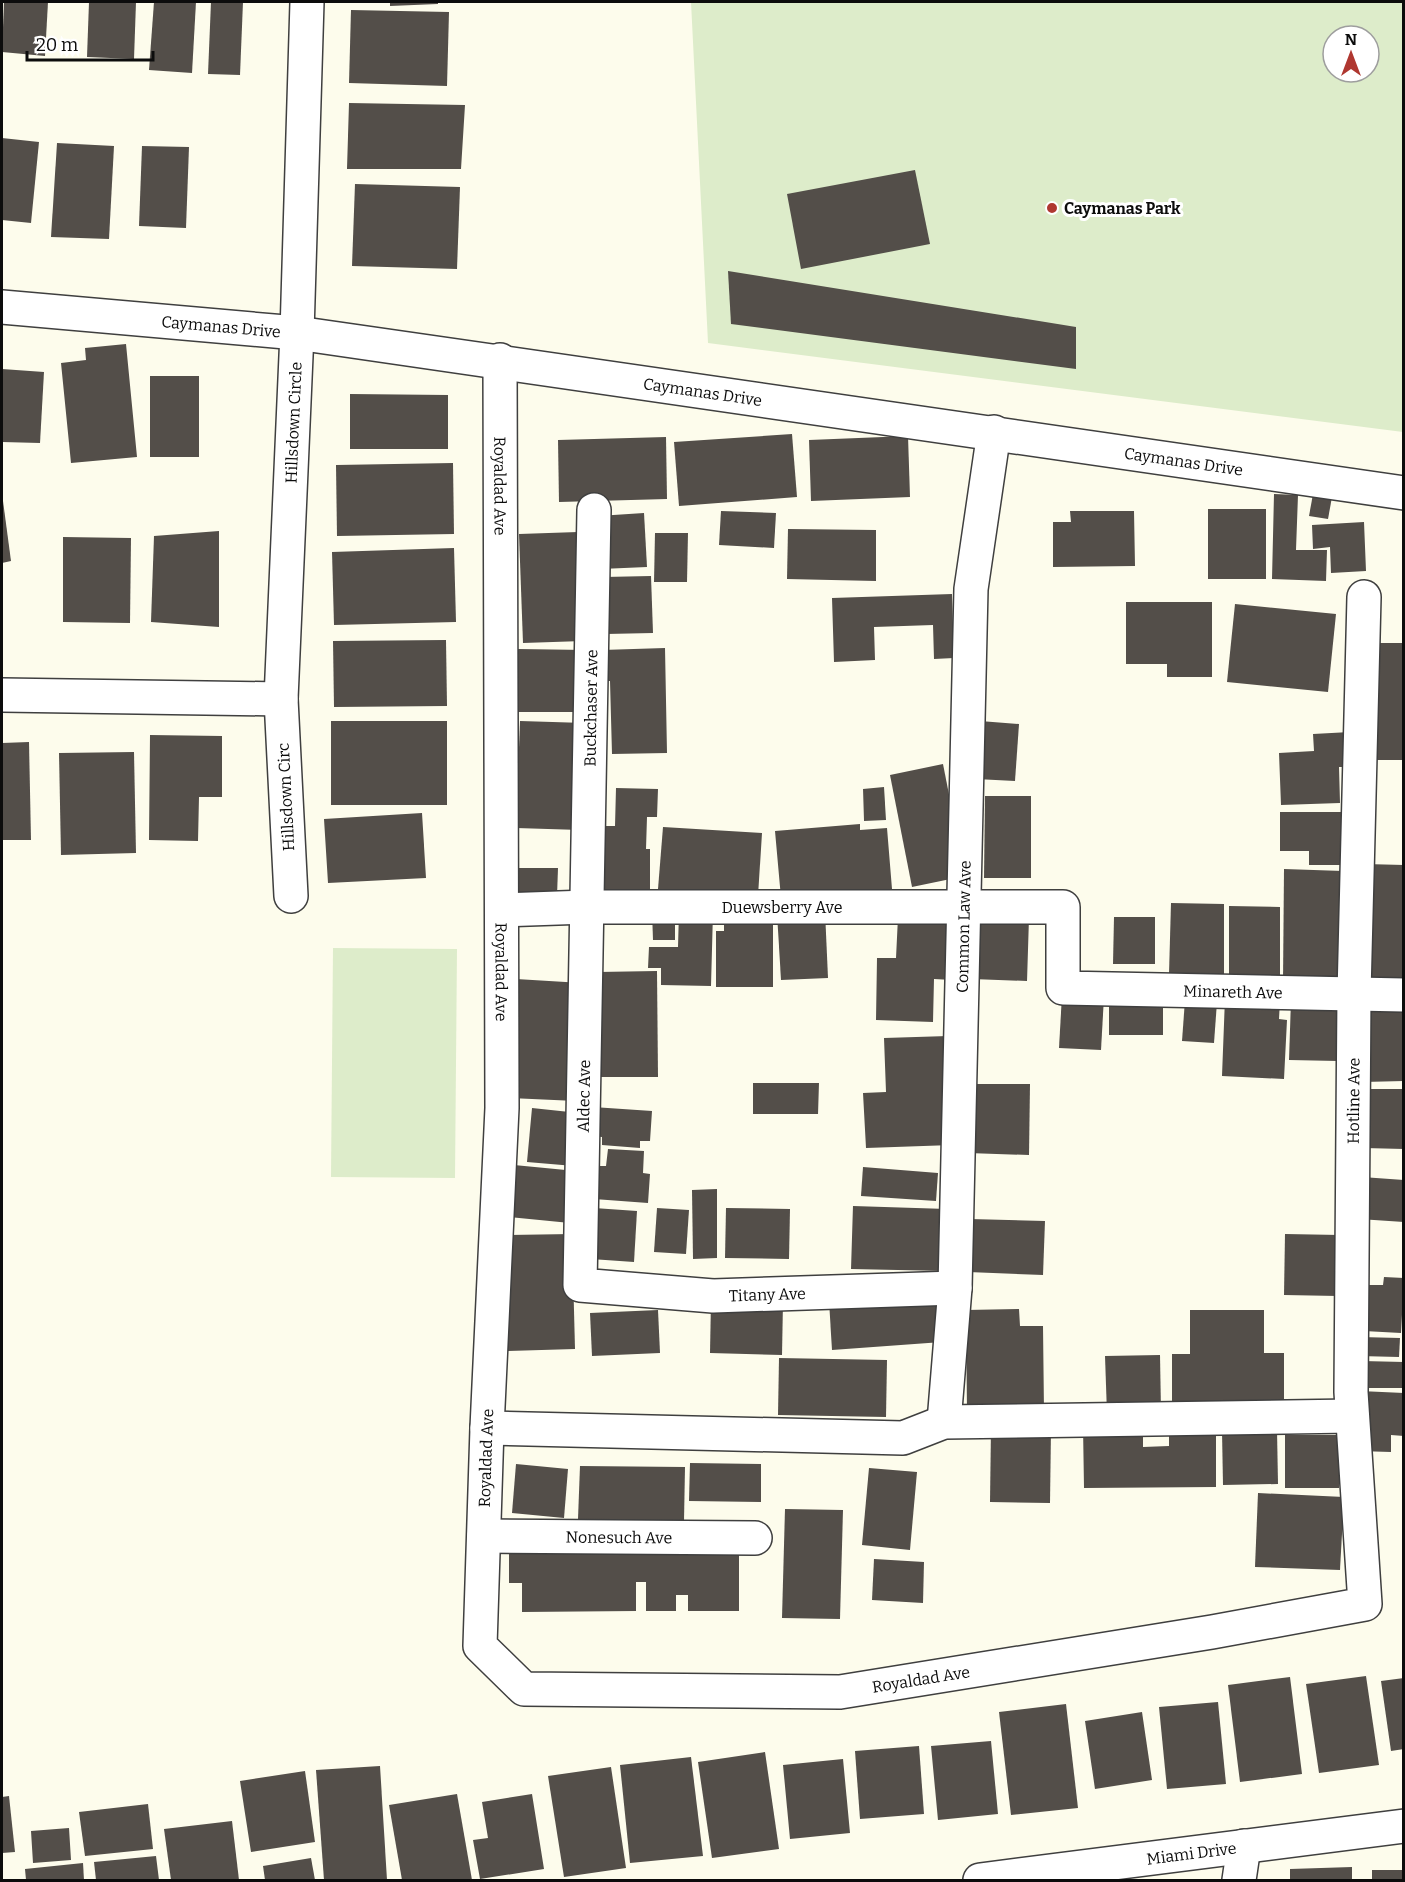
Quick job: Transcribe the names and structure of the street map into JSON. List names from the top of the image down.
{
  "streets": {
    "street": [
      "Caymanas Drive",
      "Hillsdown Circle",
      "Royaldad Ave",
      "Buckchaser Ave",
      "Hillsdown Circ",
      "Duewsberry Ave",
      "Common Law Ave",
      "Minareth Ave",
      "Aldec Ave",
      "Hotline Ave",
      "Titany Ave",
      "Nonesuch Ave",
      "Miami Drive"
    ]
  },
  "crossings": [
    ["Caymanas Drive", "Hillsdown Circle"],
    ["Caymanas Drive", "Royaldad Ave"],
    ["Caymanas Drive", "Common Law Ave"],
    ["Hillsdown Circle", "Hillsdown Circ"],
    ["Royaldad Ave", "Duewsberry Ave"],
    ["Royaldad Ave", "Hotline Ave"],
    ["Royaldad Ave", "Nonesuch Ave"],
    ["Buckchaser Ave", "Duewsberry Ave"],
    ["Buckchaser Ave", "Aldec Ave"],
    ["Duewsberry Ave", "Common Law Ave"],
    ["Duewsberry Ave", "Minareth Ave"],
    ["Duewsberry Ave", "Aldec Ave"],
    ["Common Law Ave", "Titany Ave"],
    ["Minareth Ave", "Hotline Ave"],
    ["Aldec Ave", "Titany Ave"]
  ],
  "places": ["Caymanas Park"],
  "scale_bar": "20 m",
  "north": "top"
}
